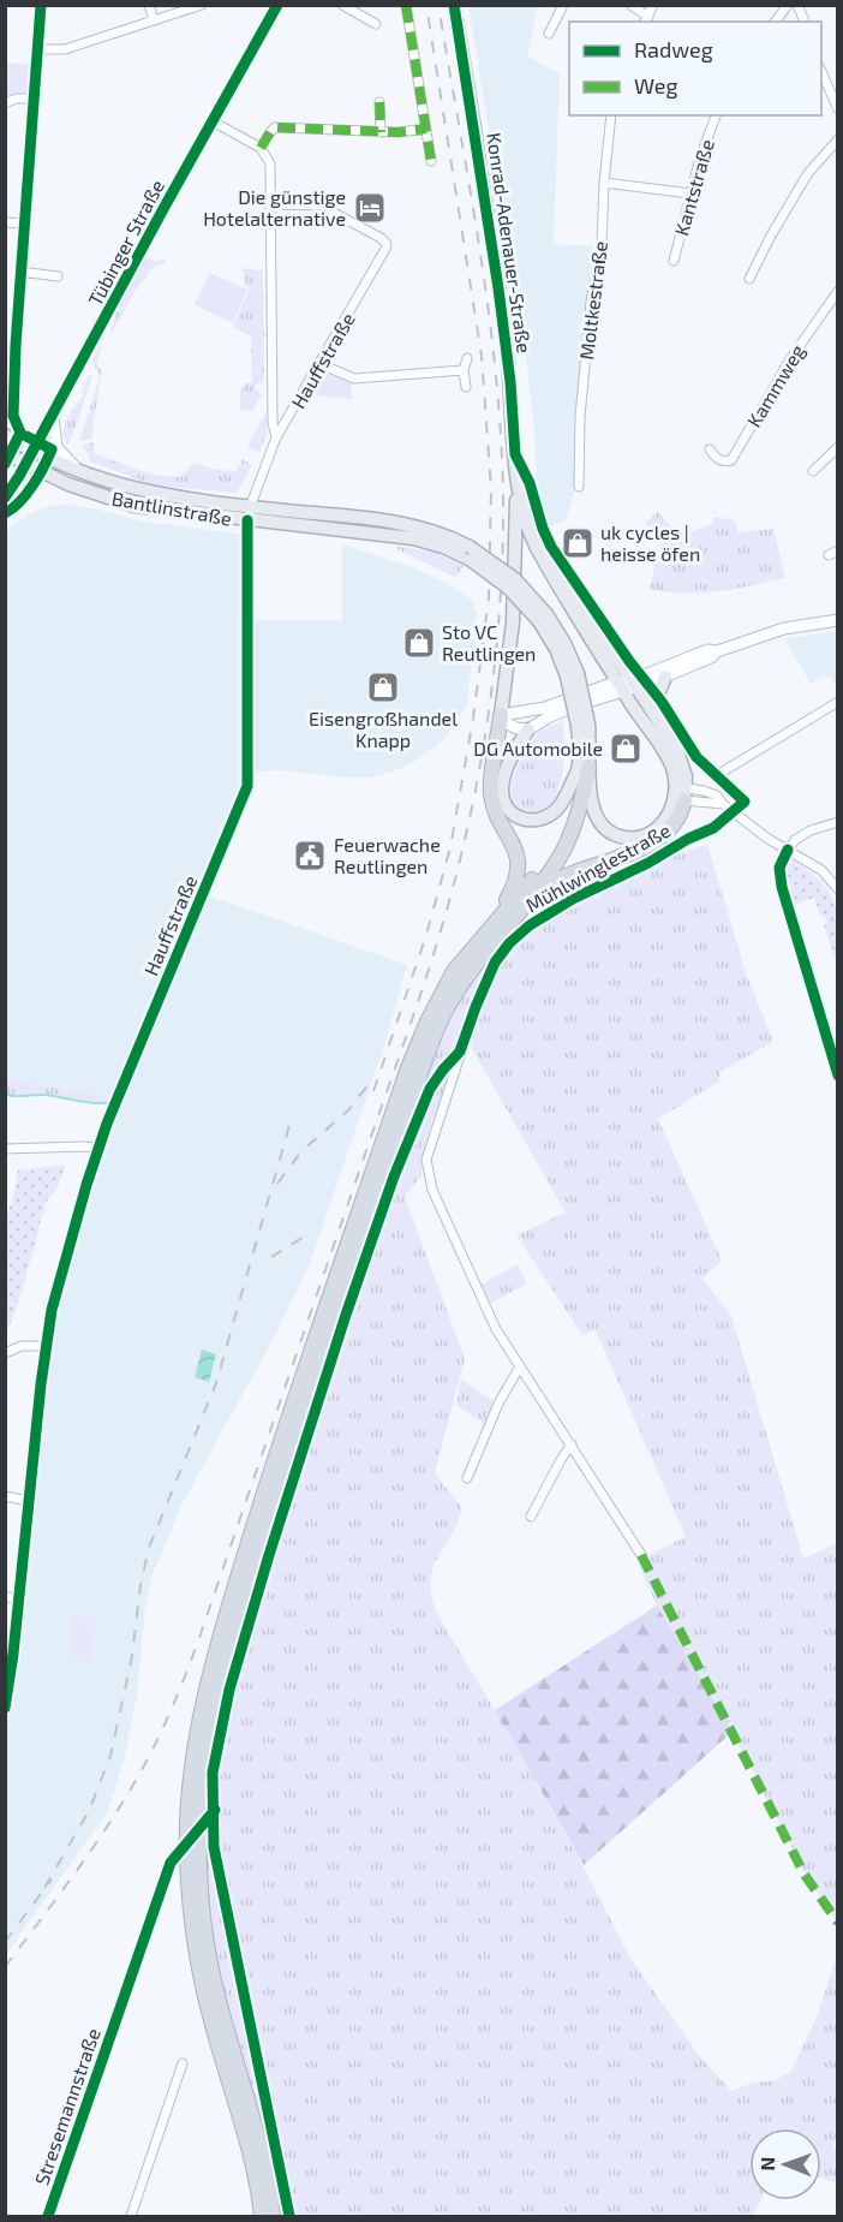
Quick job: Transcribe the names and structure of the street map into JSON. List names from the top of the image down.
{
  "streets": {
    "main road": ["Konrad-Adenauer-Straße", "Bantlinstraße"],
    "street": [
      "Kantstraße",
      "Tübinger Straße",
      "Moltkestraße",
      "Hauffstraße",
      "Kammweg",
      "Mühlwinglestraße",
      "Stresemannstraße"
    ]
  },
  "crossings": [
    ["Tübinger Straße", "Bantlinstraße"],
    ["Hauffstraße", "Bantlinstraße"]
  ],
  "places": {
    "hotel": ["Die günstige Hotelalternative"],
    "shop": [
      "uk cycles | heisse öfen",
      "Sto VC Reutlingen",
      "Eisengroßhandel Knapp",
      "DG Automobile"
    ],
    "public building": ["Feuerwache Reutlingen"]
  },
  "legend": ["Radweg", "Weg"],
  "north": "left"
}
